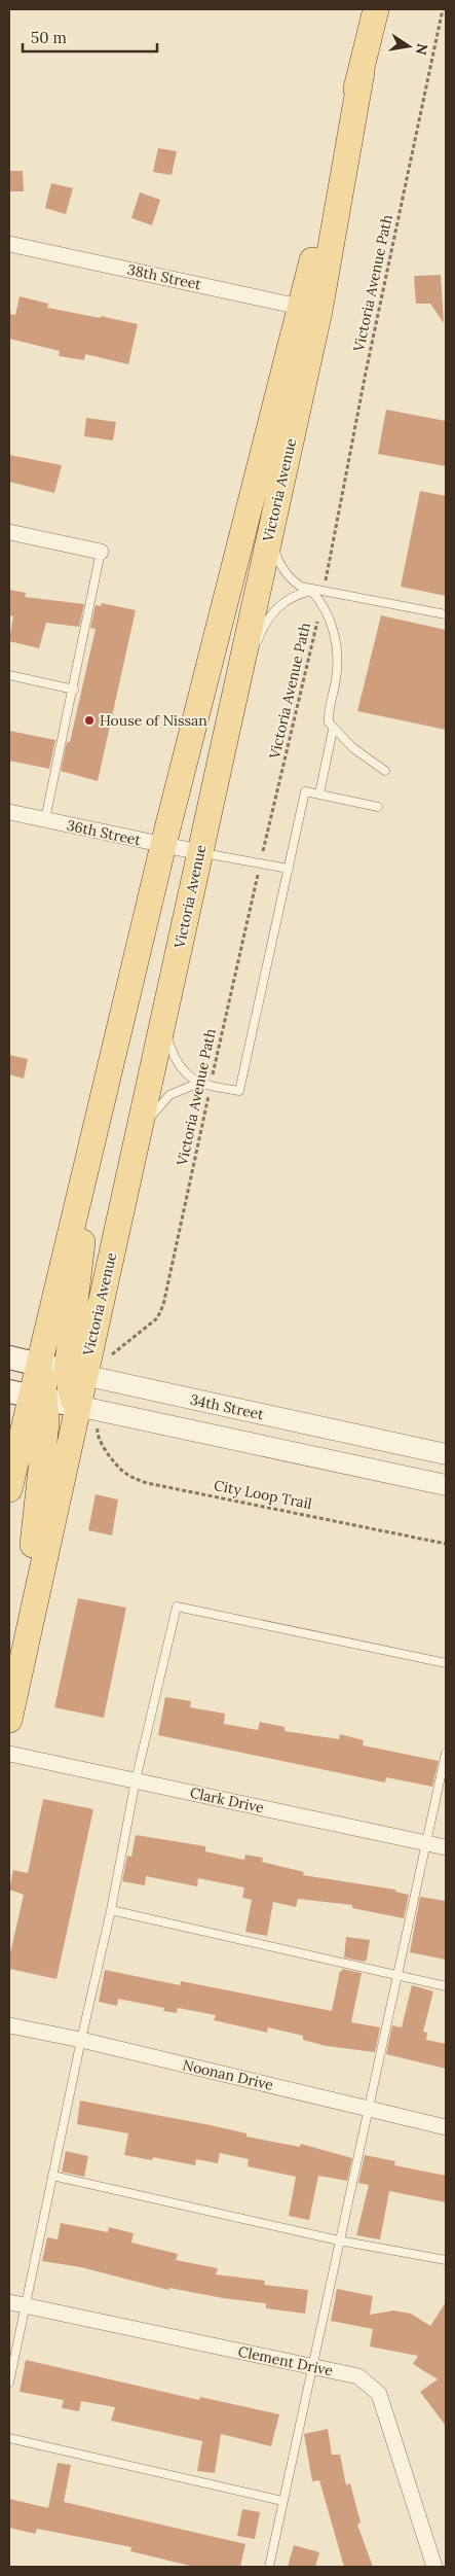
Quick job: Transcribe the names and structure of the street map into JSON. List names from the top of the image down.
{
  "streets": {
    "main road": ["Victoria Avenue", "34th Street"],
    "street": [
      "38th Street",
      "36th Street",
      "Clark Drive",
      "Noonan Drive",
      "Clement Drive"
    ],
    "path": ["Victoria Avenue Path", "City Loop Trail"]
  },
  "crossings": [
    ["38th Street", "Victoria Avenue"],
    ["Victoria Avenue", "36th Street"],
    ["Victoria Avenue", "34th Street"]
  ],
  "places": ["House of Nissan"],
  "scale_bar": "50 m",
  "north": "right"
}
